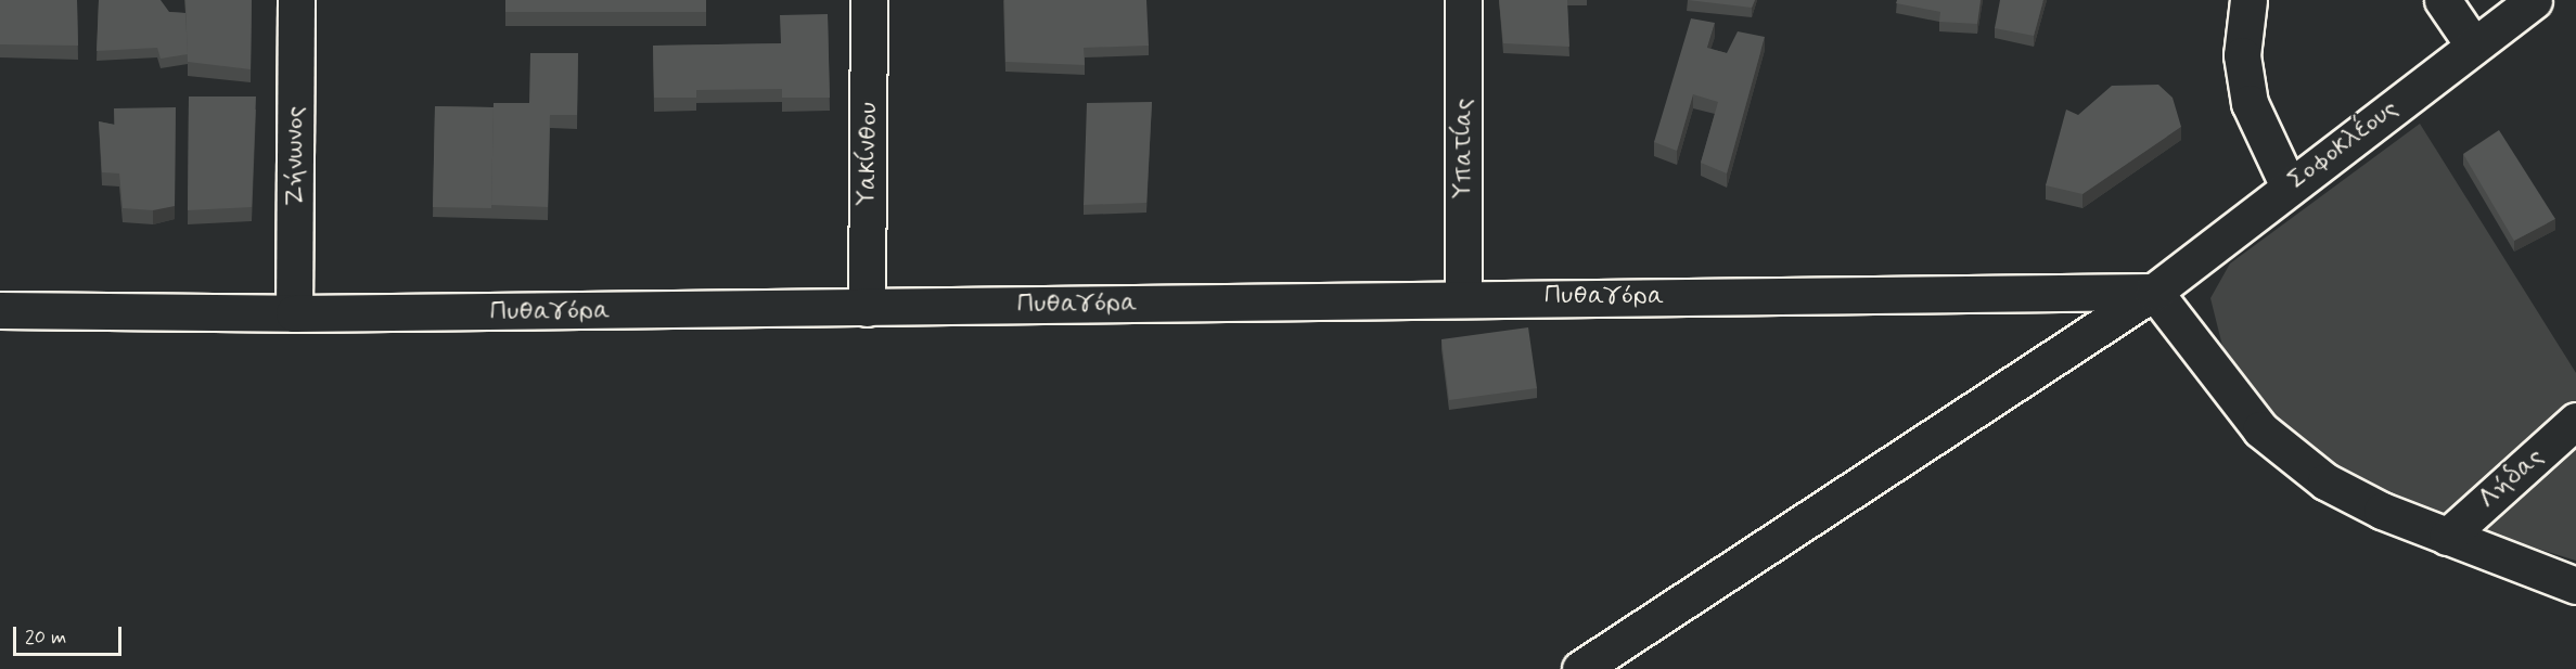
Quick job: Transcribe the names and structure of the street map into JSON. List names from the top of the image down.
{
  "streets": {
    "street": [
      "Σοφοκλέους",
      "Υπατίας",
      "Υακίνθου",
      "Ζήνωνος",
      "Πυθαγόρα",
      "Λήδας"
    ]
  },
  "crossings": [
    ["Σοφοκλέους", "Πυθαγόρα"],
    ["Υπατίας", "Πυθαγόρα"],
    ["Υακίνθου", "Πυθαγόρα"],
    ["Ζήνωνος", "Πυθαγόρα"]
  ],
  "scale_bar": "20 m"
}
